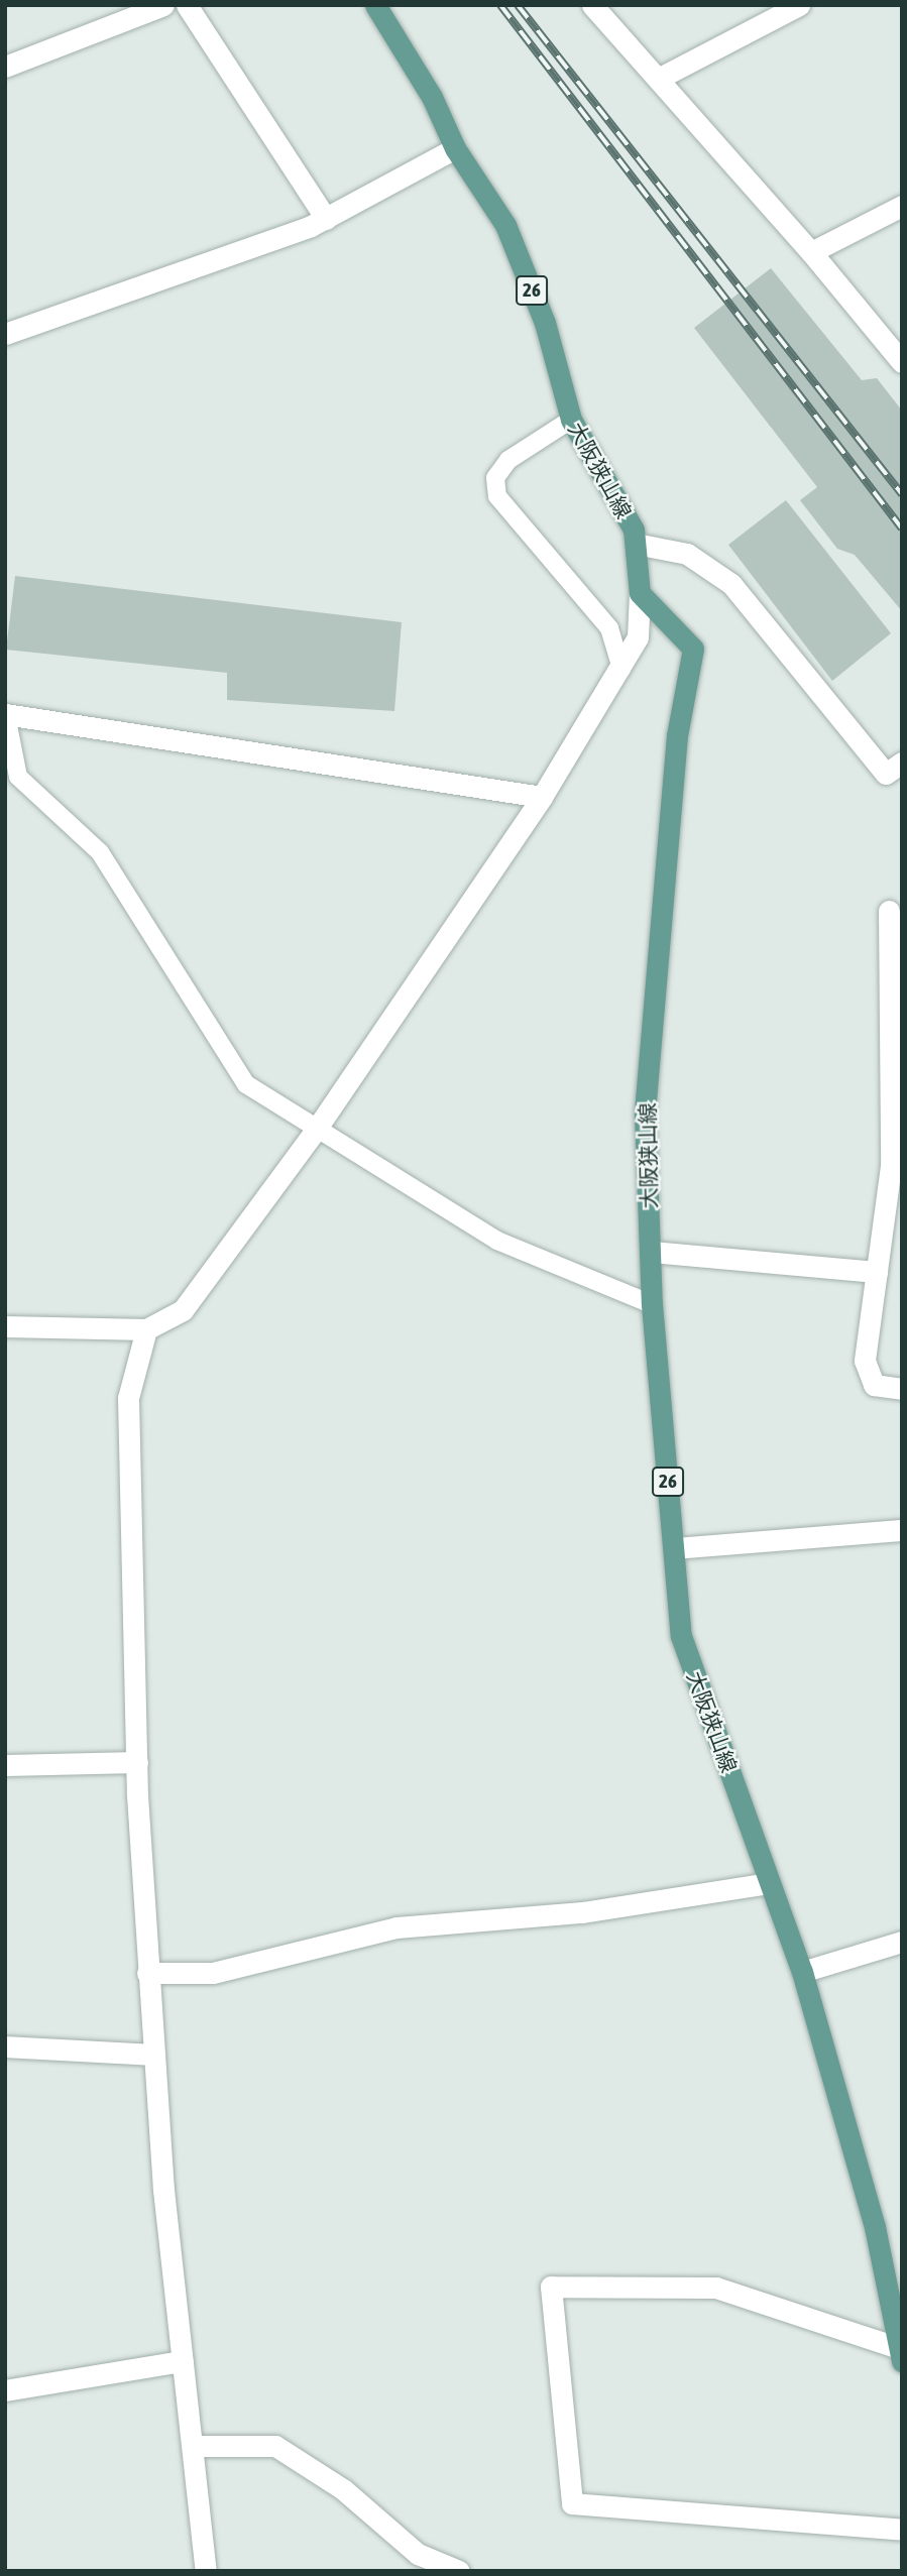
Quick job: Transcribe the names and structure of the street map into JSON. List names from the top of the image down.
{
  "streets": {
    "main road": ["26", "大阪狭山線"]
  }
}
